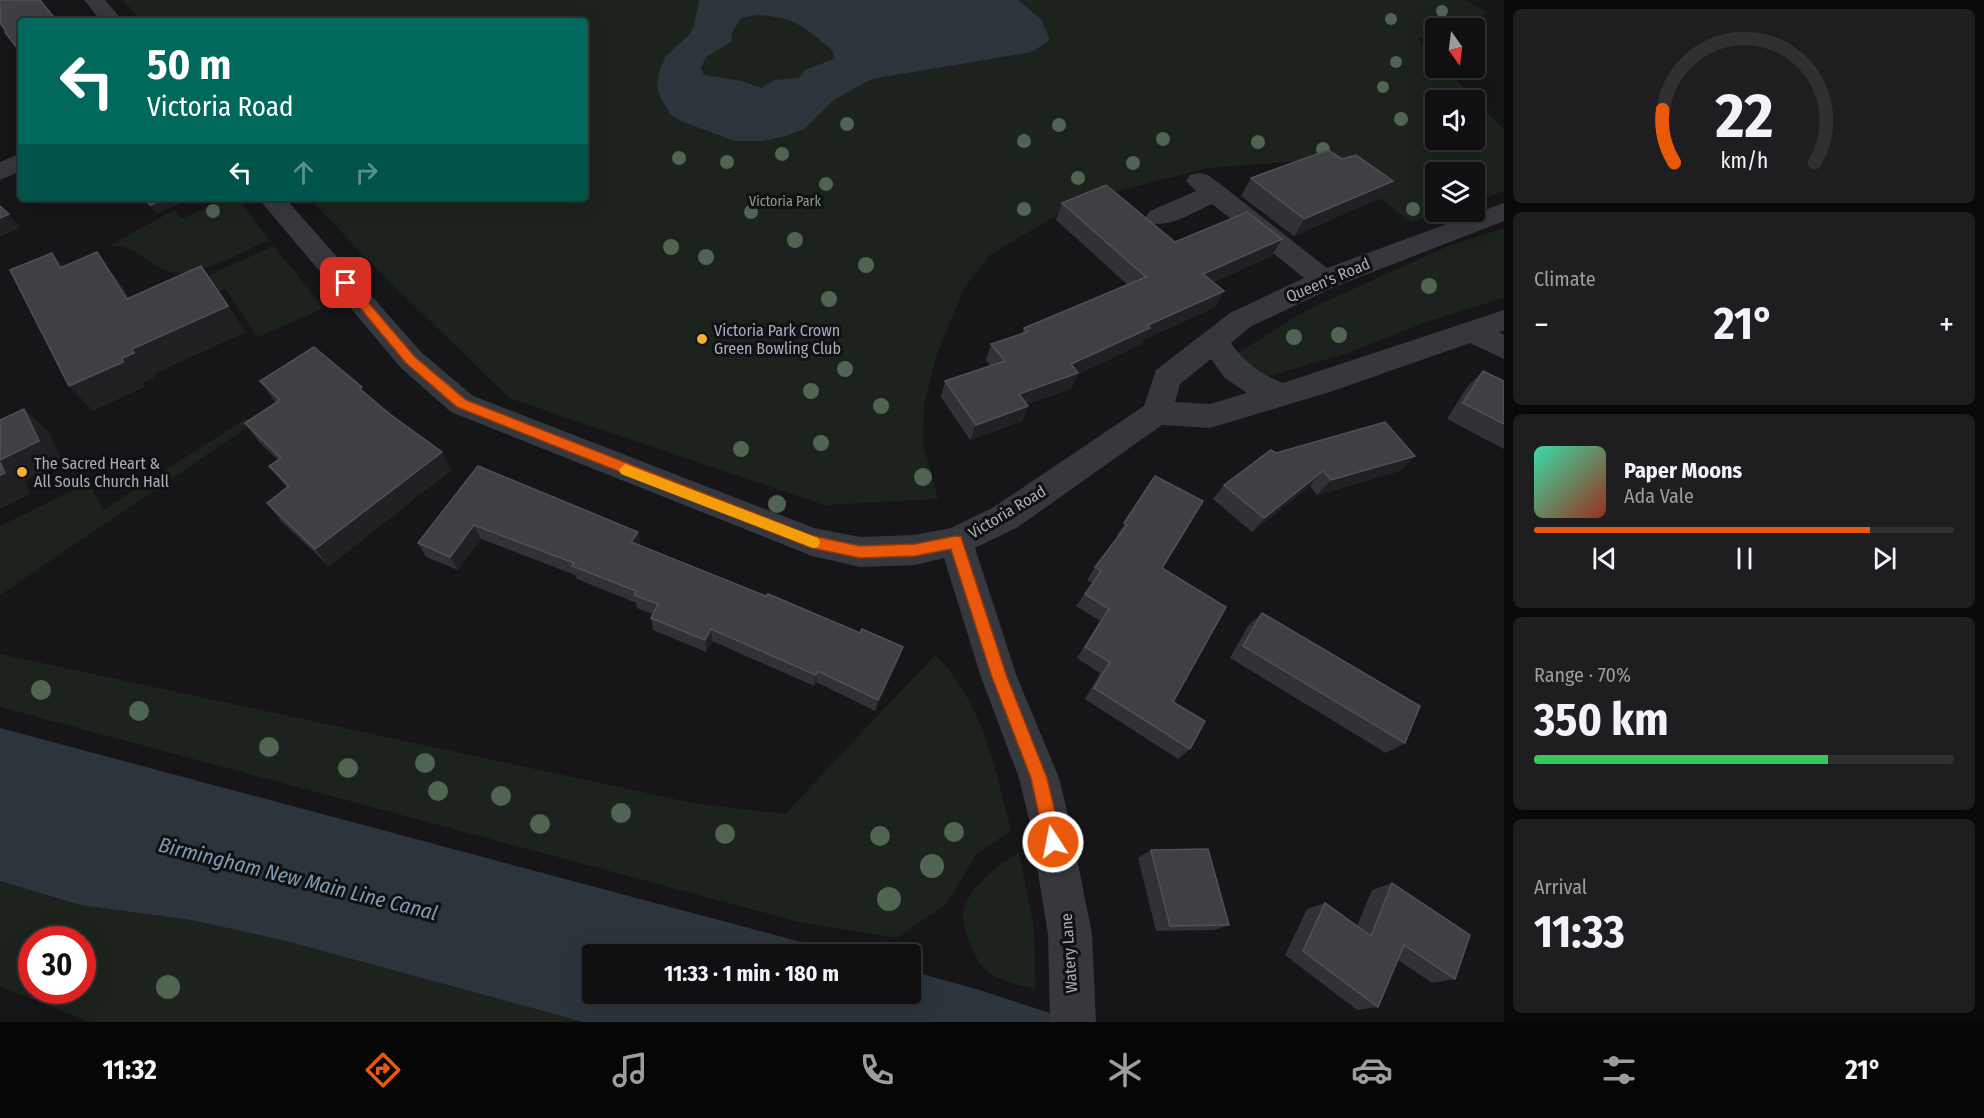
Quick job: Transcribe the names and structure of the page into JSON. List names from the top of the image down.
{
  "streets": {
    "street": ["Queen's Road", "Victoria Road", "Watery Lane"]
  },
  "crossings": [
    ["Queen's Road", "Victoria Road"],
    ["Victoria Road", "Watery Lane"]
  ],
  "water": ["Birmingham New Main Line Canal"],
  "parks": ["Victoria Park"],
  "places": ["Victoria Park Crown Green Bowling Club", "The Sacred Heart & All Souls Church Hall"],
  "north": "bottom",
  "page": {
    "turn": ["50 m", "Victoria Road"],
    "tile": [
      "Climate",
      ["Range · 70%", "350 km"],
      ["Arrival", "11:33"]
    ],
    "heat": ["−", "21°", "+"],
    "song": ["Paper Moons", "Ada Vale"],
    "limit": "30",
    "trip": "11:33 · 1 min · 180 m",
    "tabs": ["11:32", "21°"],
    "gauge": ["22", "km/h"]
  }
}
